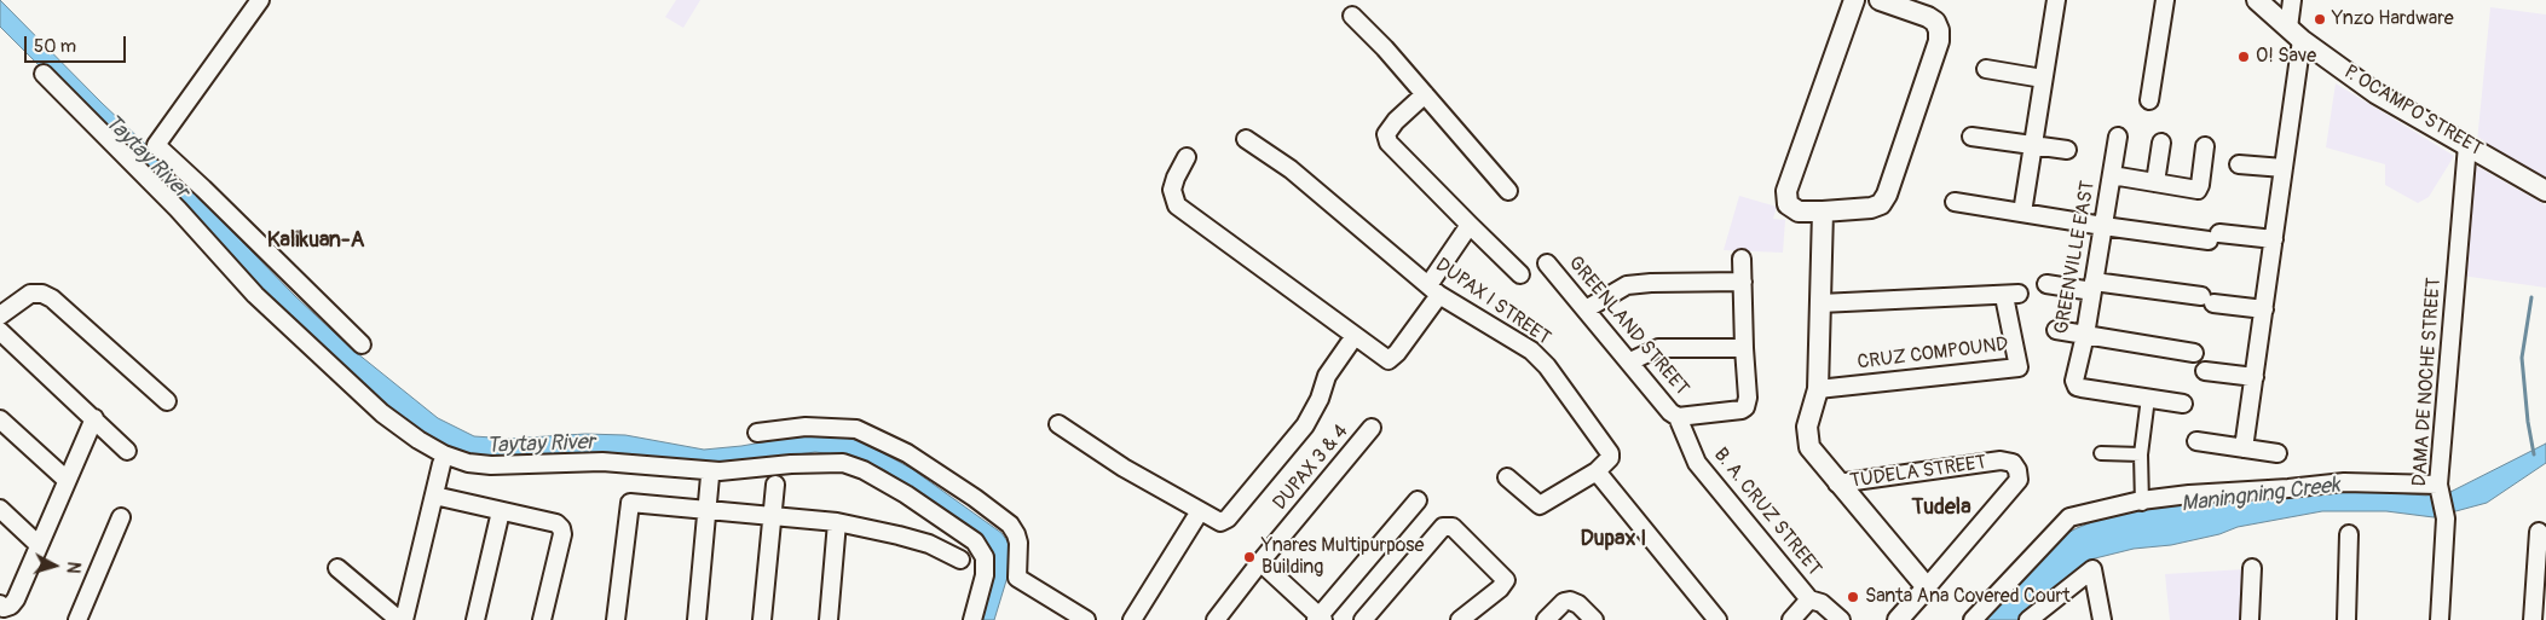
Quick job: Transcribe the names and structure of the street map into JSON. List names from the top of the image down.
{
  "streets": {
    "street": [
      "P. OCAMPO STREET",
      "GREENVILLE EAST",
      "DUPAX I STREET",
      "GREENLAND STREET",
      "CRUZ COMPOUND",
      "DAMA DE NOCHE STREET",
      "DUPAX 3 & 4",
      "TUDELA STREET",
      "B. A. CRUZ STREET"
    ]
  },
  "crossings": [
    ["P. OCAMPO STREET", "DAMA DE NOCHE STREET"],
    ["GREENLAND STREET", "B. A. CRUZ STREET"]
  ],
  "districts": ["Kalikuan-A", "Tudela", "Dupax I"],
  "water": ["Taytay River", "Maningning Creek"],
  "places": [
    "Ynzo Hardware",
    "O! Save",
    "Ynares Multipurpose Building",
    "Santa Ana Covered Court"
  ],
  "scale_bar": "50 m",
  "north": "right"
}
